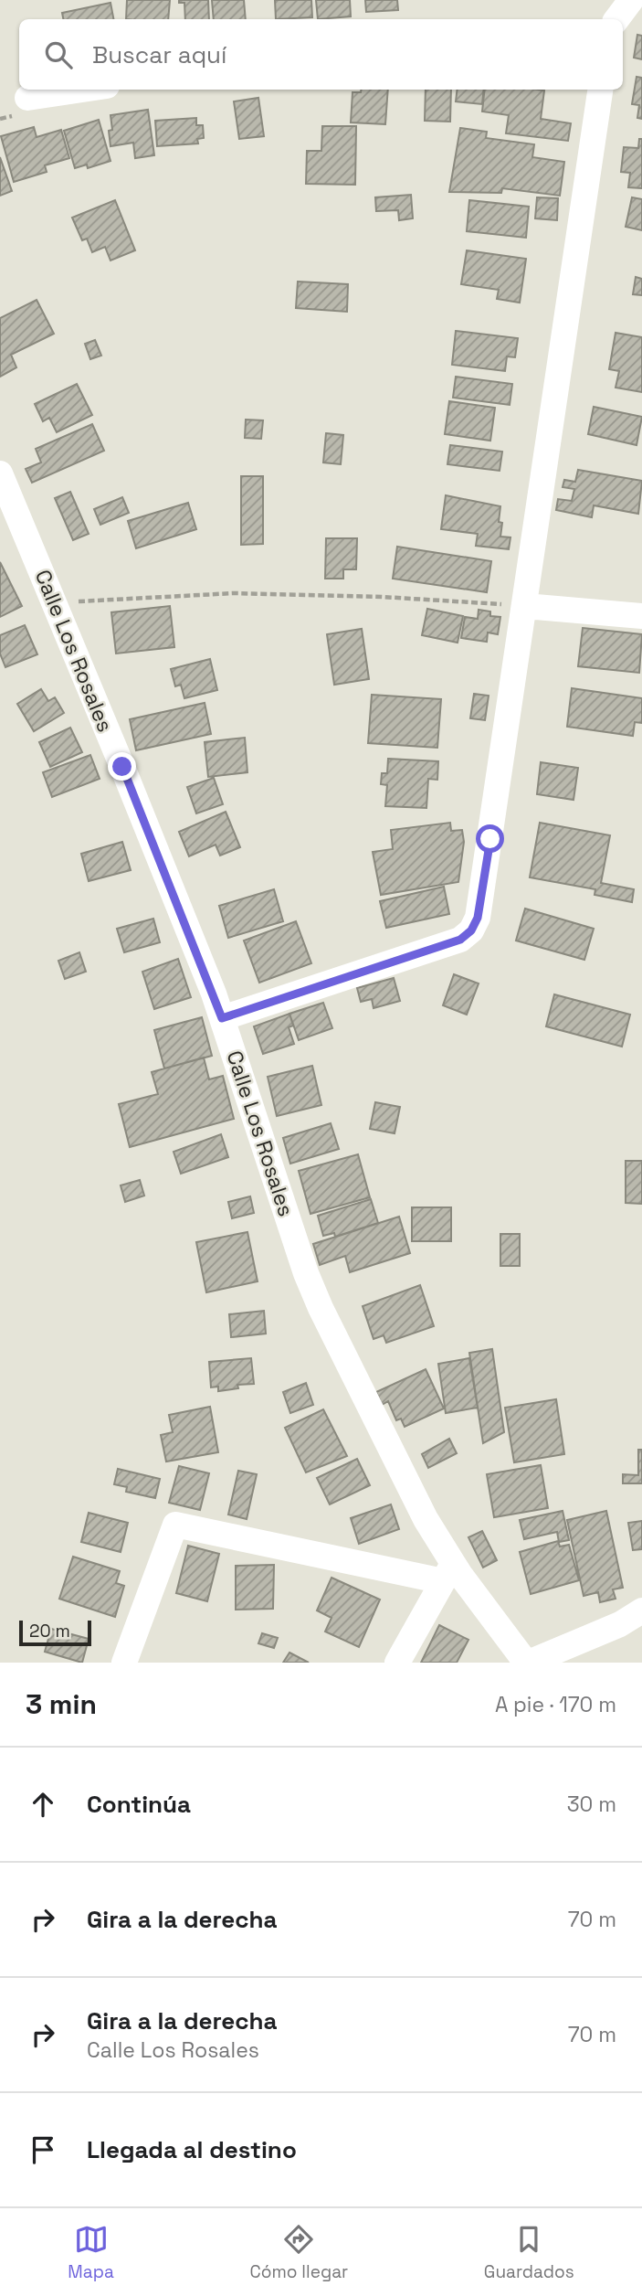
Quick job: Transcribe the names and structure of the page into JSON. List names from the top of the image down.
{
  "streets": {
    "street": ["Calle Los Rosales"]
  },
  "scale_bar": "20 m",
  "page": {
    "search": "Buscar aquí",
    "scale": "20 m",
    "heading": ["3 min", "A pie · 170 m"],
    "list": [
      ["Continúa", "30 m"],
      ["Gira a la derecha", "70 m"],
      ["Gira a la derecha", "Calle Los Rosales", "70 m"],
      "Llegada al destino"
    ],
    "nav": ["Mapa", "Cómo llegar", "Guardados"]
  }
}
